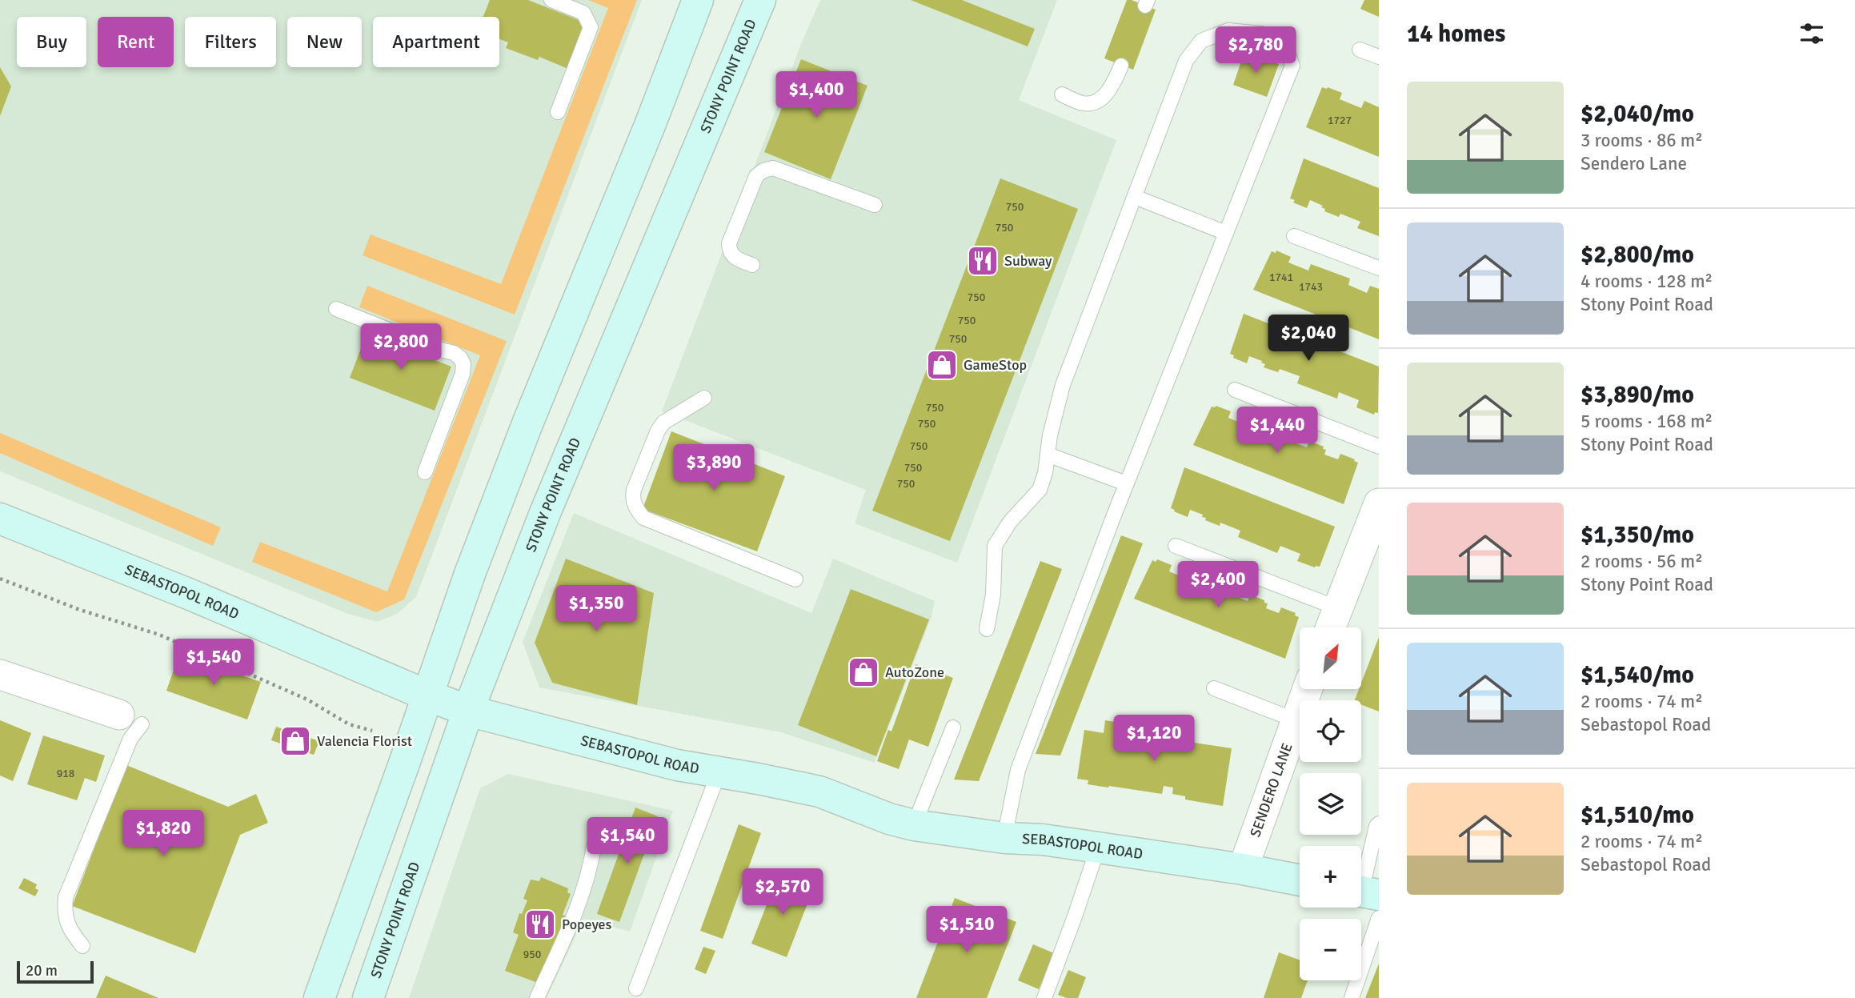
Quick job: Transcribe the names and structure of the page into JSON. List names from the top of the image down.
{
  "streets": {
    "main road": ["STONY POINT ROAD", "SEBASTOPOL ROAD"],
    "street": ["SENDERO LANE"]
  },
  "crossings": [
    ["STONY POINT ROAD", "SEBASTOPOL ROAD"],
    ["SEBASTOPOL ROAD", "SENDERO LANE"]
  ],
  "places": {
    "restaurant": ["Subway", "Popeyes"],
    "shop": ["GameStop", "AutoZone", "Valencia Florist"]
  },
  "house_numbers": [
    "1727",
    "750",
    "750",
    "1741",
    "1743",
    "750",
    "750",
    "750",
    "750",
    "750",
    "750",
    "750",
    "750",
    "918",
    "950"
  ],
  "scale_bar": "20 m",
  "north": "top right",
  "page": {
    "heading": "14 homes",
    "chip": [
      "Buy",
      "Rent",
      "Filters",
      "New",
      "Apartment"
    ],
    "price": [
      "$2,780",
      "$1,400",
      "$2,040",
      "$2,800",
      "$1,440",
      "$3,890",
      "$2,400",
      "$1,350",
      "$1,540",
      "$1,120",
      "$1,820",
      "$1,540",
      "$2,570",
      "$1,510"
    ],
    "list": [
      {
        "name": "$2,040/mo",
        "note": "3 rooms · 86 m² · Sendero Lane"
      },
      {
        "name": "$2,800/mo",
        "note": "4 rooms · 128 m² · Stony Point Road"
      },
      {
        "name": "$3,890/mo",
        "note": "5 rooms · 168 m² · Stony Point Road"
      },
      {
        "name": "$1,350/mo",
        "note": "2 rooms · 56 m² · Stony Point Road"
      },
      {
        "name": "$1,540/mo",
        "note": "2 rooms · 74 m² · Sebastopol Road"
      },
      {
        "name": "$1,510/mo",
        "note": "2 rooms · 74 m² · Sebastopol Road"
      }
    ],
    "map_buttons": ["+", "−"],
    "scale": "20 m"
  }
}
